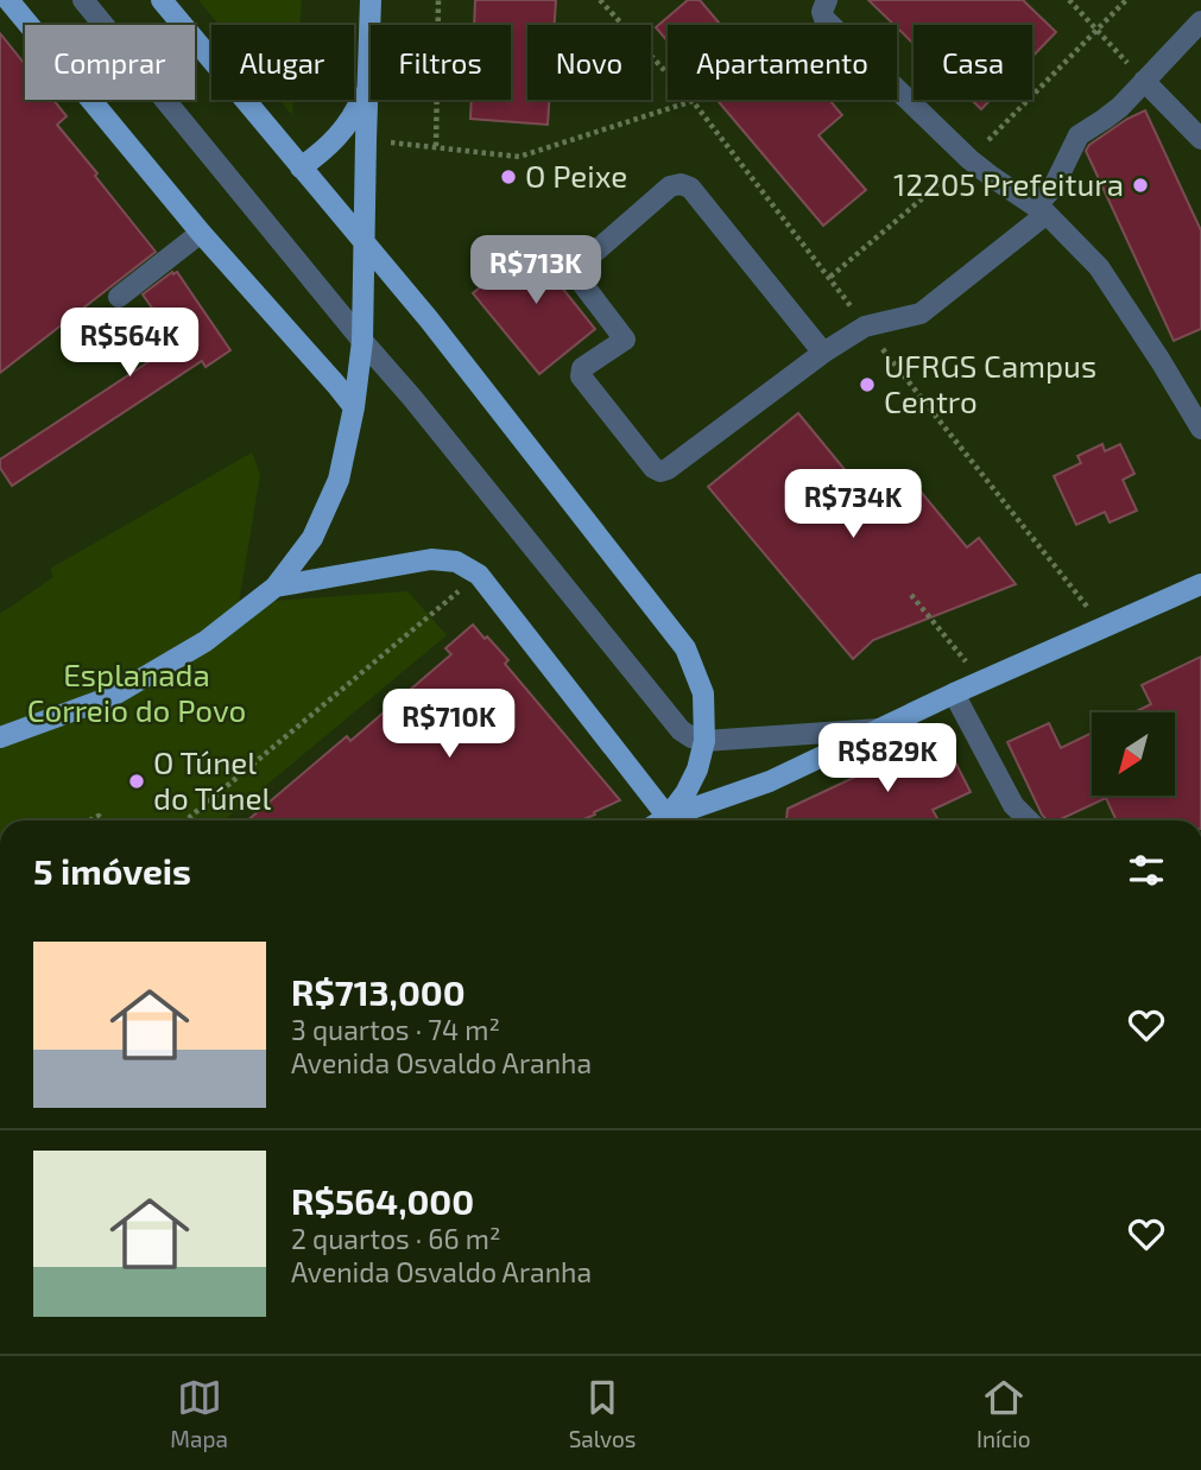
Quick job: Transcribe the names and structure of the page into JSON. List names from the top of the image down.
{
  "parks": ["Esplanada Correio do Povo"],
  "places": [
    "O Peixe",
    "12205 Prefeitura",
    "UFRGS Campus Centro",
    "O Túnel do Túnel"
  ],
  "north": "bottom left",
  "page": {
    "chip": [
      "Comprar",
      "Alugar",
      "Filtros",
      "Novo",
      "Apartamento",
      "Casa"
    ],
    "price": [
      "R$713K",
      "R$564K",
      "R$734K",
      "R$710K",
      "R$829K"
    ],
    "heading": "5 imóveis",
    "list": [
      {
        "name": "R$713,000",
        "note": "3 quartos · 74 m² · Avenida Osvaldo Aranha"
      },
      {
        "name": "R$564,000",
        "note": "2 quartos · 66 m² · Avenida Osvaldo Aranha"
      }
    ],
    "tabs": ["Mapa", "Salvos", "Início"]
  }
}
